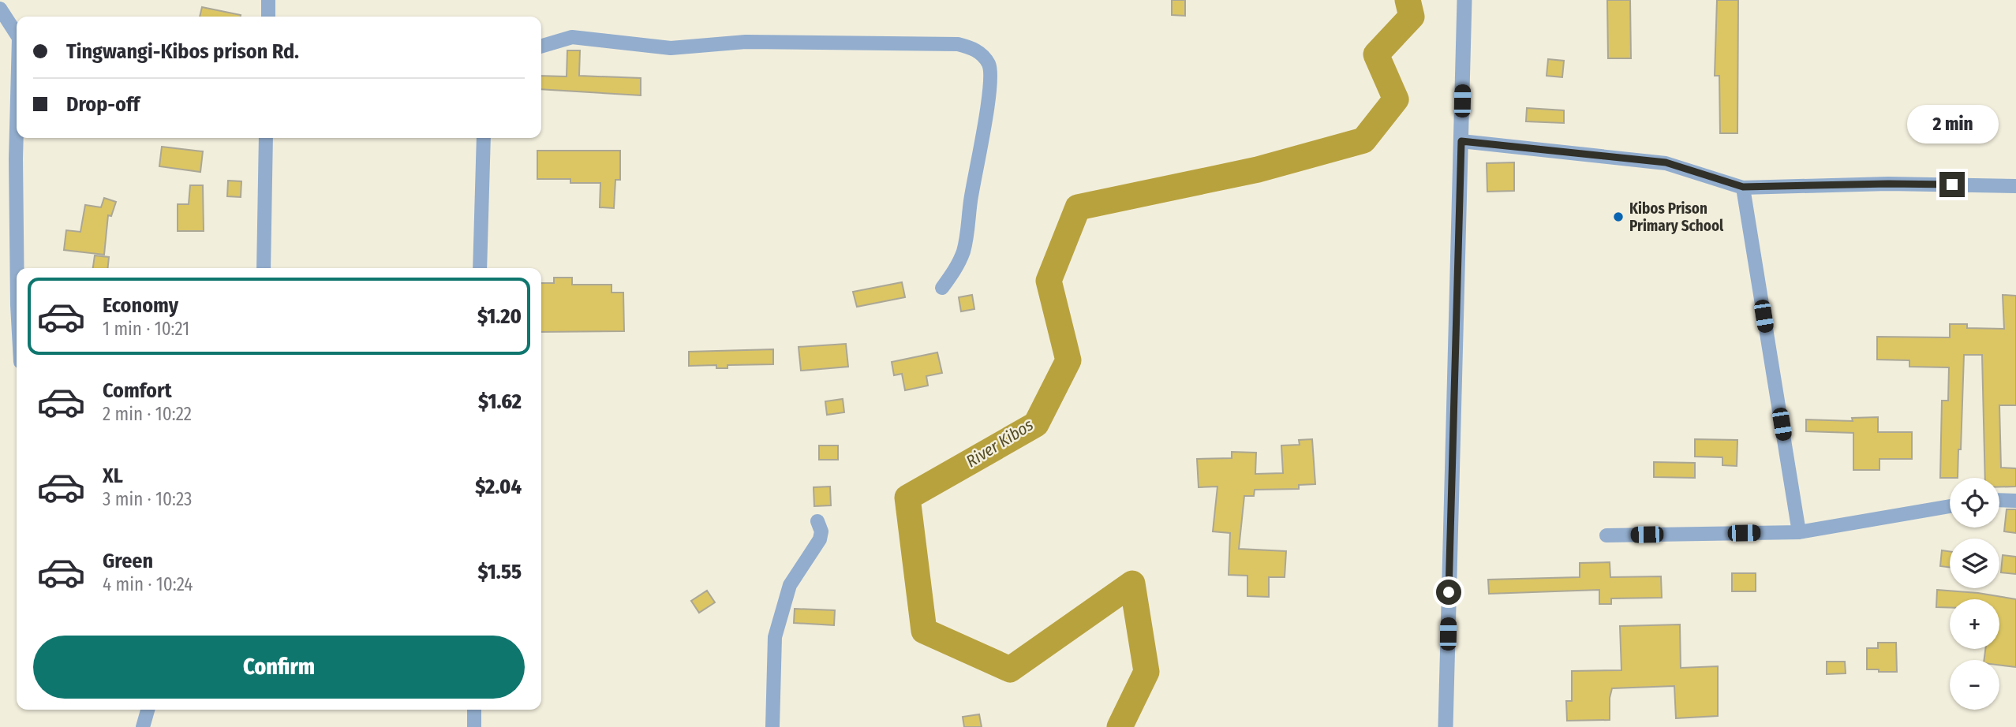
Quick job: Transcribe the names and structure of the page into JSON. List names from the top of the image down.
{
  "water": ["River Kibos"],
  "places": ["Kibos Prison Primary School"],
  "page": {
    "banner": ["Tingwangi-Kibos prison Rd.", "Drop-off"],
    "bubble": "2 min",
    "list": [
      {
        "name": "Economy",
        "note": "1 min · 10:21",
        "value": "$1.20"
      },
      {
        "name": "Comfort",
        "note": "2 min · 10:22",
        "value": "$1.62"
      },
      {
        "name": "XL",
        "note": "3 min · 10:23",
        "value": "$2.04"
      },
      {
        "name": "Green",
        "note": "4 min · 10:24",
        "value": "$1.55"
      }
    ],
    "map_buttons": ["+", "−"],
    "buttons": "Confirm"
  }
}
